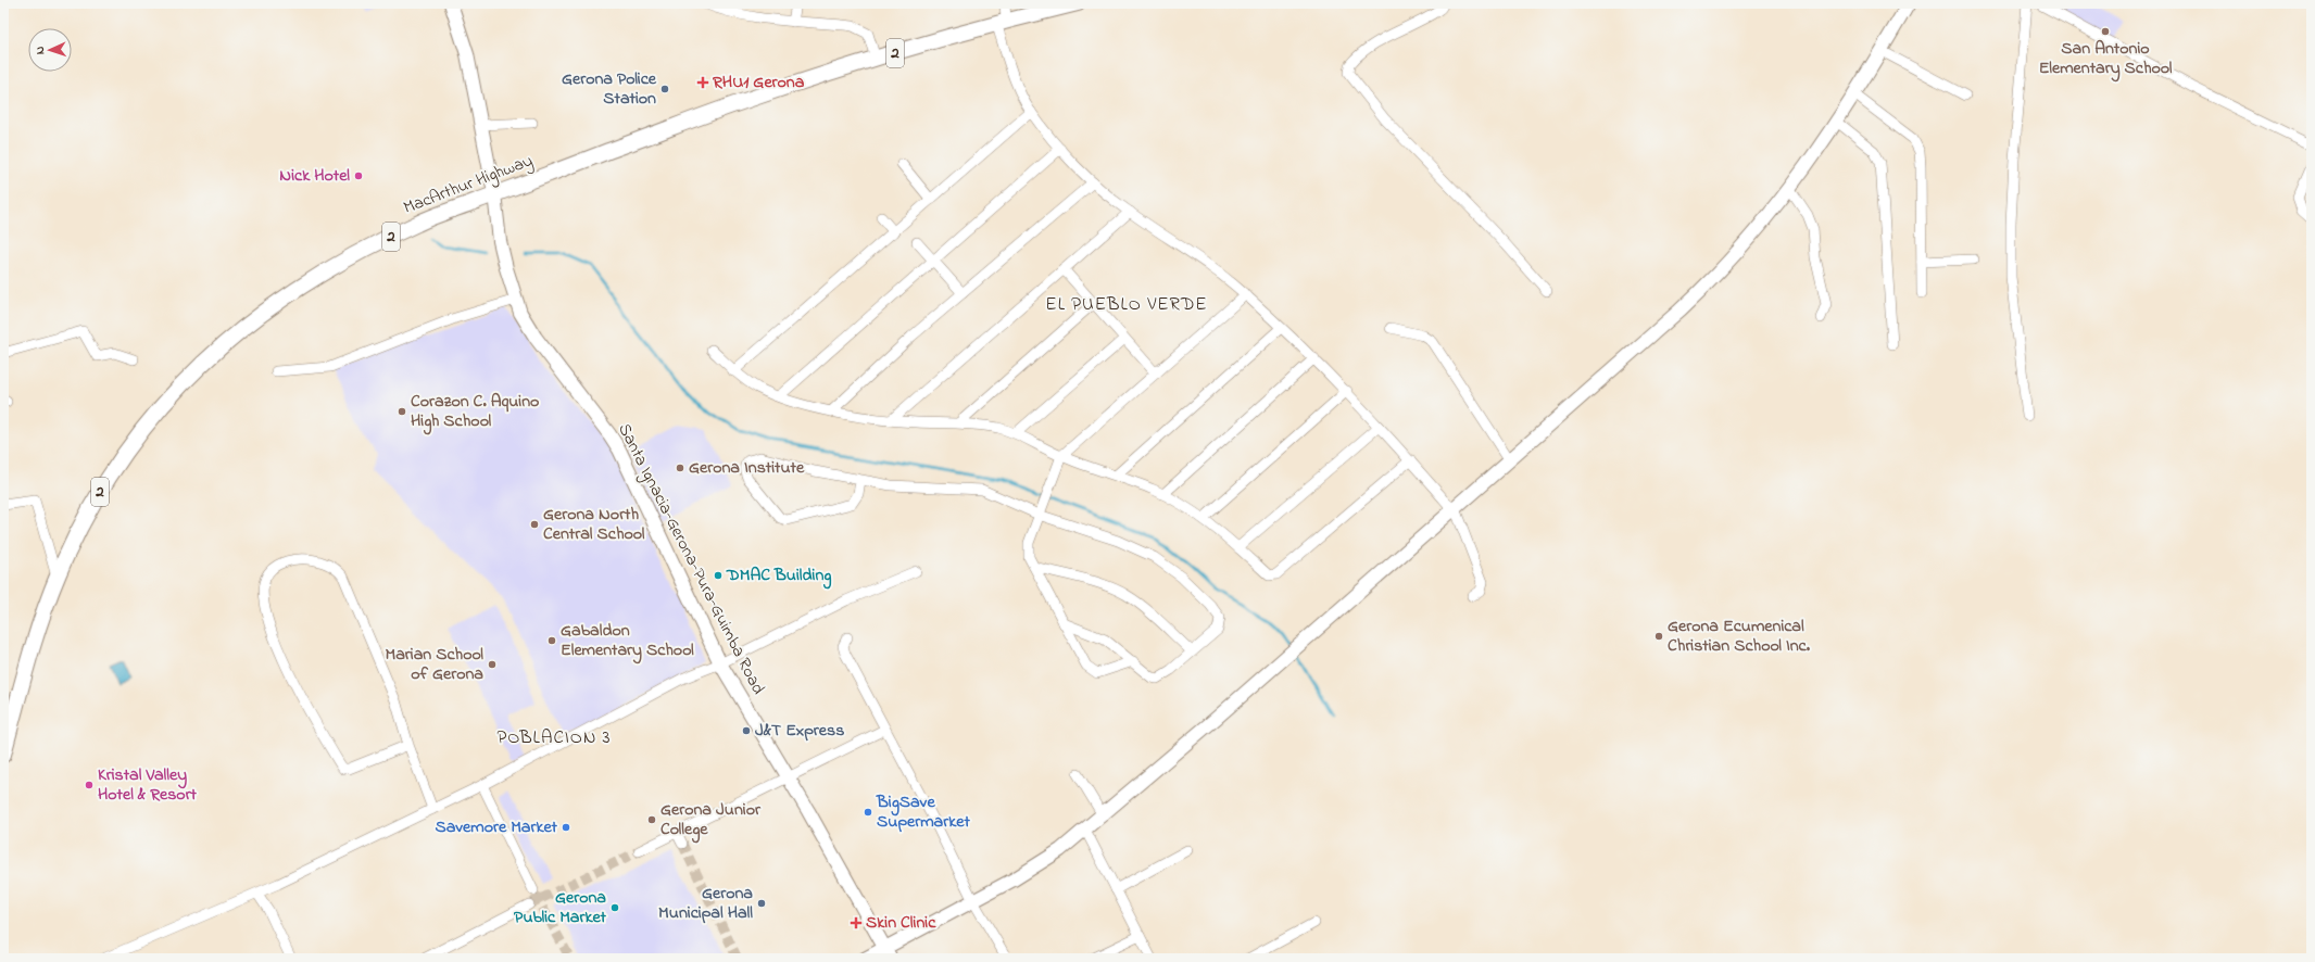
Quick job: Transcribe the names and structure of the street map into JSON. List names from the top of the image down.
{
  "streets": {
    "highway": ["2", "MacArthur Highway"],
    "main road": ["Santa Ignacia-Gerona-Pura-Guimba Road"]
  },
  "crossings": [
    ["MacArthur Highway", "Santa Ignacia-Gerona-Pura-Guimba Road"]
  ],
  "districts": ["EL PUEBLO VERDE", "POBLACION 3"],
  "places": {
    "other": [
      "San Antonio Elementary School",
      "Gerona Police Station",
      "Nick Hotel",
      "Corazon C. Aquino High School",
      "Gerona Institute",
      "Gerona North Central School",
      "DMAC Building",
      "Gerona Ecumenical Christian School Inc.",
      "Gabaldon Elementary School",
      "Marian School of Gerona",
      "J&T Express",
      "Kristal Valley Hotel & Resort",
      "BigSave Supermarket",
      "Gerona Junior College",
      "Savemore Market",
      "Gerona Municipal Hall",
      "Gerona Public Market"
    ],
    "health": ["RHU1 Gerona", "Skin Clinic"]
  },
  "north": "left"
}
